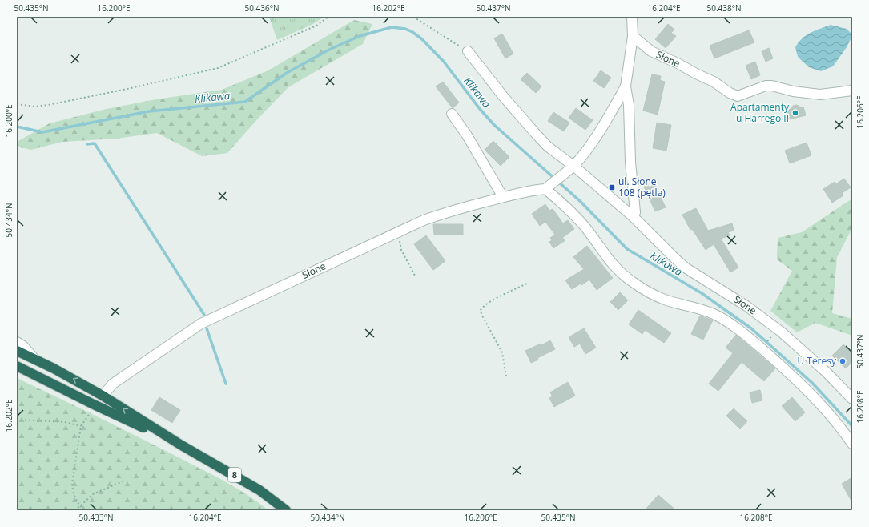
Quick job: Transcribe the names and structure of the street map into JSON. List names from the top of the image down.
{
  "streets": {
    "highway": ["8"],
    "street": ["Słone"]
  },
  "crossings": [
    ["Słone", "8"]
  ],
  "water": ["Klikawa"],
  "places": {
    "other": ["Apartamenty u Harrego II", "U Teresy"],
    "transit": ["ul. Słone 108 (pętla)"]
  },
  "coordinates": [
    "50.435°N",
    "16.200°E",
    "50.436°N",
    "16.202°E",
    "50.437°N",
    "16.204°E",
    "50.438°N",
    "16.206°E",
    "50.434°N",
    "16.208°E",
    "50.433°N"
  ]
}
